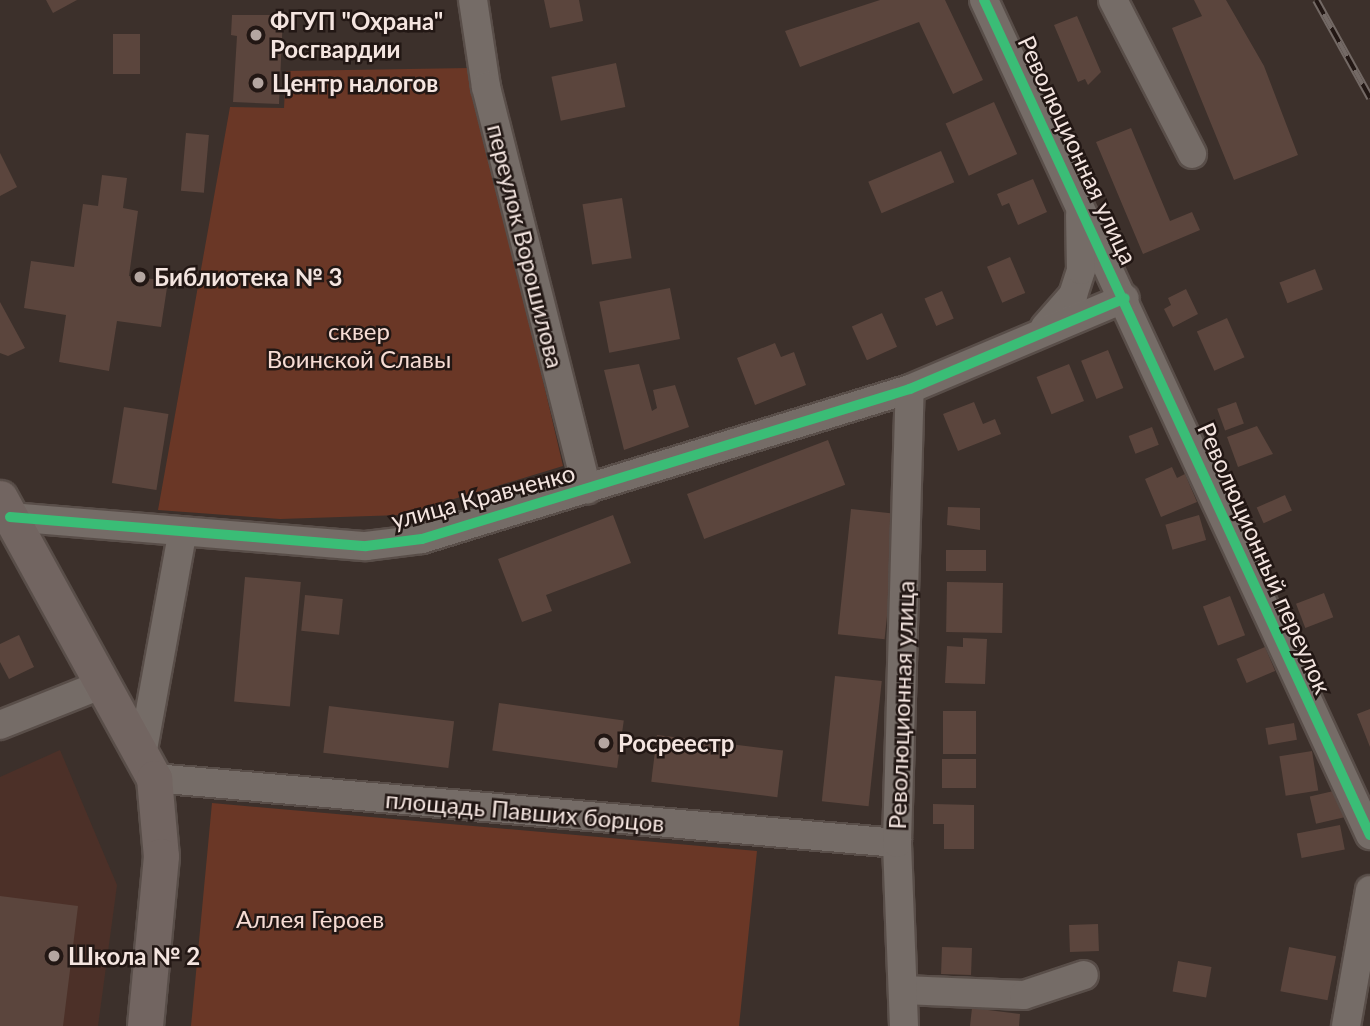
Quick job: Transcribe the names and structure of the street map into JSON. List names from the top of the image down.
{
  "streets": {
    "street": [
      "Революционная улица",
      "переулок Ворошилова",
      "улица Кравченко",
      "Революционный переулок",
      "площадь Павших борцов"
    ]
  },
  "crossings": [
    ["Революционная улица", "улица Кравченко"],
    ["Революционная улица", "Революционный переулок"],
    ["Революционная улица", "площадь Павших борцов"],
    ["переулок Ворошилова", "улица Кравченко"]
  ],
  "parks": ["сквер Воинской Славы", "Аллея Героев"],
  "places": [
    "ФГУП \"Охрана\" Росгвардии",
    "Центр налогов",
    "Библиотека № 3",
    "Росреестр",
    "Школа № 2"
  ]
}
